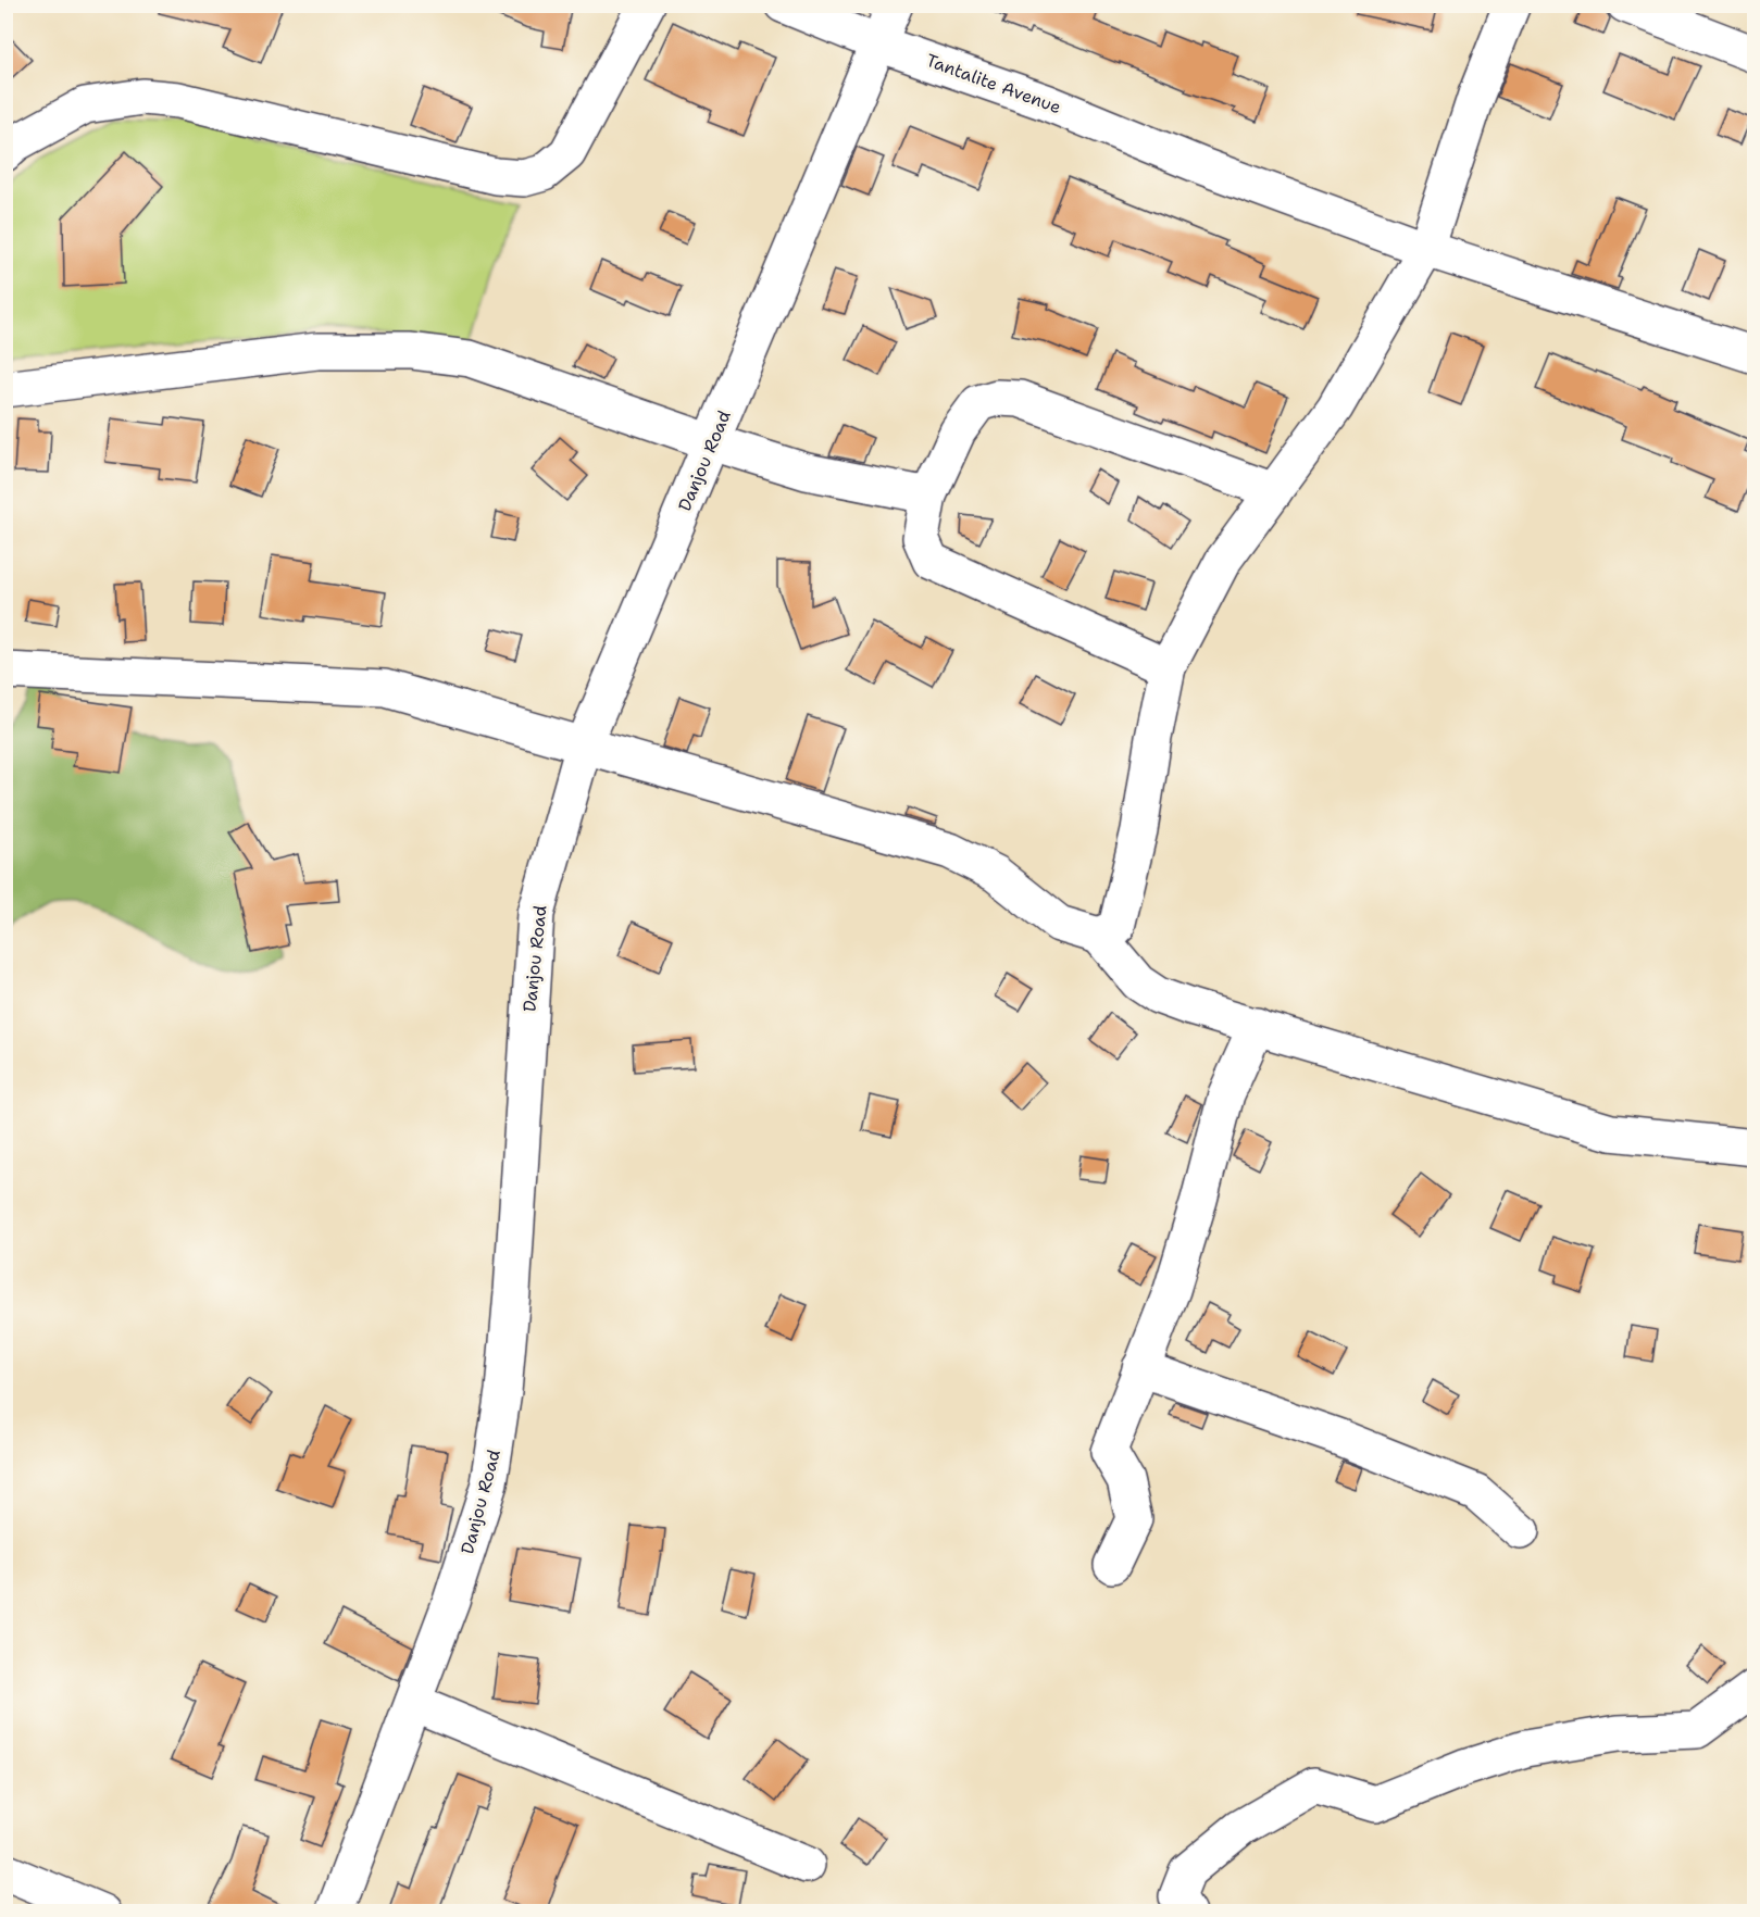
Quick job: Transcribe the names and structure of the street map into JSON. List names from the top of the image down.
{
  "streets": {
    "street": ["Tantalite Avenue", "Danjou Road"]
  },
  "crossings": [
    ["Tantalite Avenue", "Danjou Road"]
  ]
}
